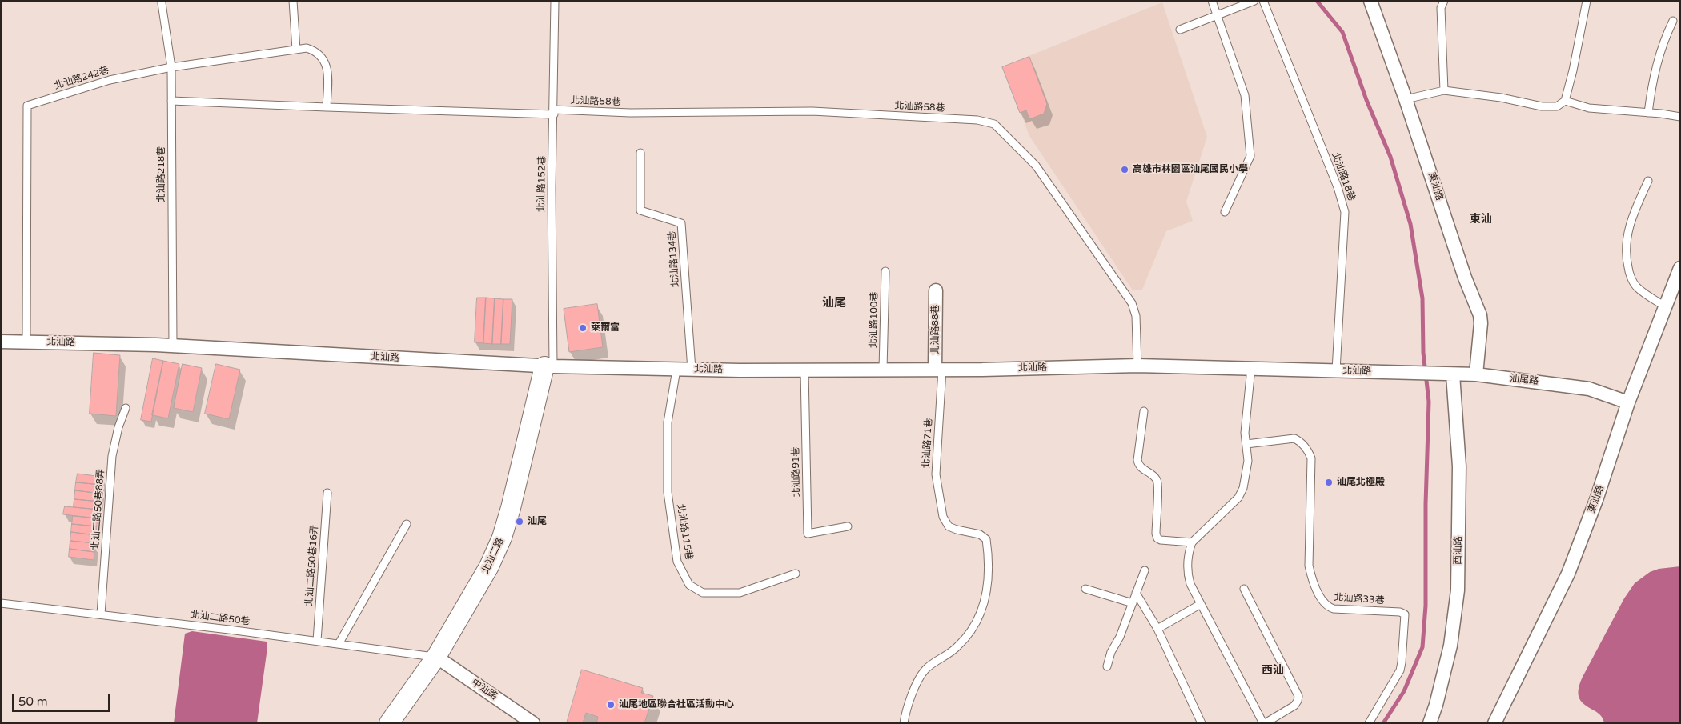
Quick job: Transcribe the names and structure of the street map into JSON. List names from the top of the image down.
{
  "streets": {
    "street": [
      "東汕路",
      "北汕路88巷",
      "北汕路",
      "汕尾路",
      "西汕路",
      "北汕二路",
      "中汕路"
    ],
    "lane": [
      "北汕路242巷",
      "北汕路58巷",
      "北汕路218巷",
      "北汕路18巷",
      "北汕路152巷",
      "北汕路134巷",
      "北汕路100巷",
      "北汕路71巷",
      "北汕路91巷",
      "北汕二路50巷88弄",
      "北汕路115巷",
      "北汕二路50巷16弄",
      "北汕路33巷",
      "北汕二路50巷"
    ]
  },
  "crossings": [
    ["北汕路242巷", "北汕路58巷"],
    ["北汕路242巷", "北汕路218巷"],
    ["北汕路242巷", "北汕路"],
    ["北汕路58巷", "北汕路218巷"],
    ["北汕路58巷", "北汕路152巷"],
    ["北汕路58巷", "北汕路"],
    ["北汕路218巷", "北汕路"],
    ["北汕路18巷", "北汕路"],
    ["北汕路152巷", "北汕路"],
    ["北汕路152巷", "北汕二路"],
    ["東汕路", "汕尾路"],
    ["北汕路134巷", "北汕路"],
    ["北汕路100巷", "北汕路"],
    ["北汕路88巷", "北汕路"],
    ["北汕路88巷", "北汕路71巷"],
    ["北汕路", "汕尾路"],
    ["北汕路", "北汕路71巷"],
    ["北汕路", "北汕路91巷"],
    ["北汕路", "北汕路115巷"],
    ["北汕路", "北汕二路"],
    ["汕尾路", "西汕路"],
    ["北汕二路50巷88弄", "北汕二路50巷"],
    ["北汕二路", "北汕二路50巷"],
    ["北汕二路", "中汕路"],
    ["北汕二路50巷16弄", "北汕二路50巷"],
    ["北汕二路50巷", "中汕路"]
  ],
  "districts": ["東汕", "汕尾", "西汕"],
  "places": [
    "高雄市林園區汕尾國民小學",
    "萊爾富",
    "汕尾北極殿",
    "汕尾",
    "汕尾地區聯合社區活動中心"
  ],
  "scale_bar": "50 m"
}
